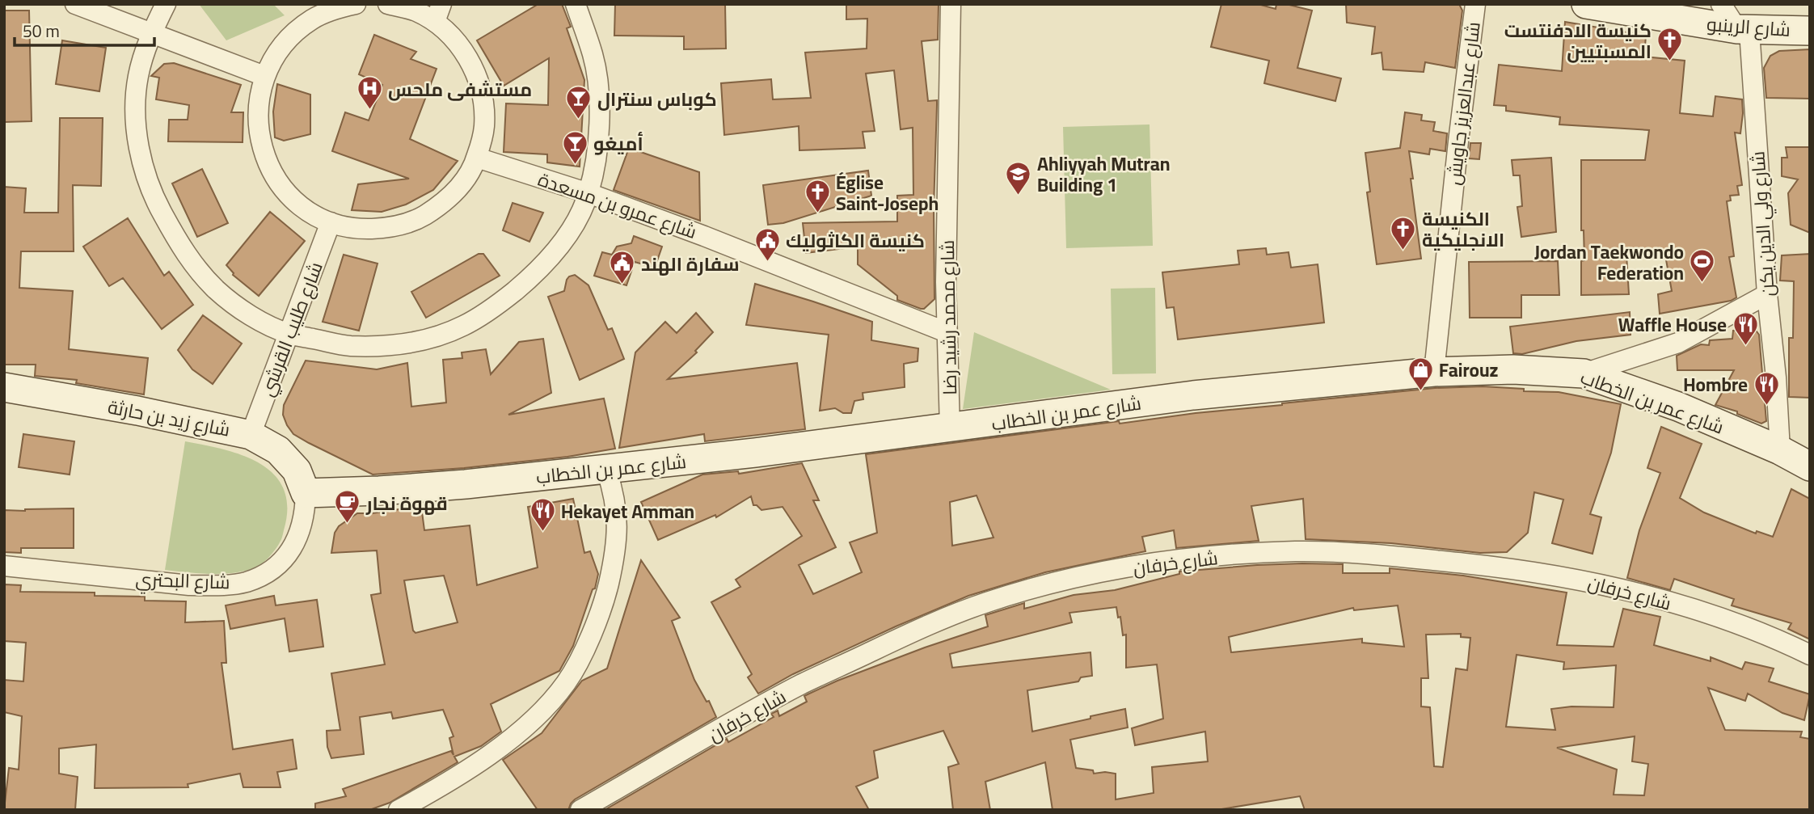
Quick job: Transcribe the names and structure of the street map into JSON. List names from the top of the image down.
{
  "streets": {
    "street": [
      "شارع الرينبو",
      "شارع عبدالعزيز جاويش",
      "شارع عمرو بن مسعدة",
      "شارع ولي الدين يكن",
      "شارع محمد رشيد رضا",
      "شارع طليب القرشي",
      "شارع عمر بن الخطاب",
      "شارع زيد بن حارثة",
      "شارع خرفان",
      "شارع البحتري"
    ]
  },
  "crossings": [
    ["شارع الرينبو", "شارع ولي الدين يكن"],
    ["شارع عبدالعزيز جاويش", "شارع عمر بن الخطاب"],
    ["شارع عمرو بن مسعدة", "شارع محمد رشيد رضا"],
    ["شارع ولي الدين يكن", "شارع عمر بن الخطاب"],
    ["شارع محمد رشيد رضا", "شارع عمر بن الخطاب"],
    ["شارع طليب القرشي", "شارع زيد بن حارثة"],
    ["شارع عمر بن الخطاب", "شارع زيد بن حارثة"],
    ["شارع عمر بن الخطاب", "شارع البحتري"],
    ["شارع زيد بن حارثة", "شارع البحتري"]
  ],
  "places": {
    "church": ["كنيسة الادفنتست المسبتيين", "Église Saint-Joseph", "الكنيسة الانجليكية"],
    "hospital": ["مستشفى ملحس"],
    "bar": ["كوباس سنترال", "أميغو"],
    "school or university": ["Ahliyyah Mutran Building 1"],
    "public building": ["كنيسة الكاثوليك", "سفارة الهند"],
    "sports": ["Jordan Taekwondo Federation"],
    "restaurant": ["Waffle House", "Hombre", "Hekayet Amman"],
    "shop": ["Fairouz"],
    "cafe": ["قهوة نجار"]
  },
  "scale_bar": "50 m"
}
